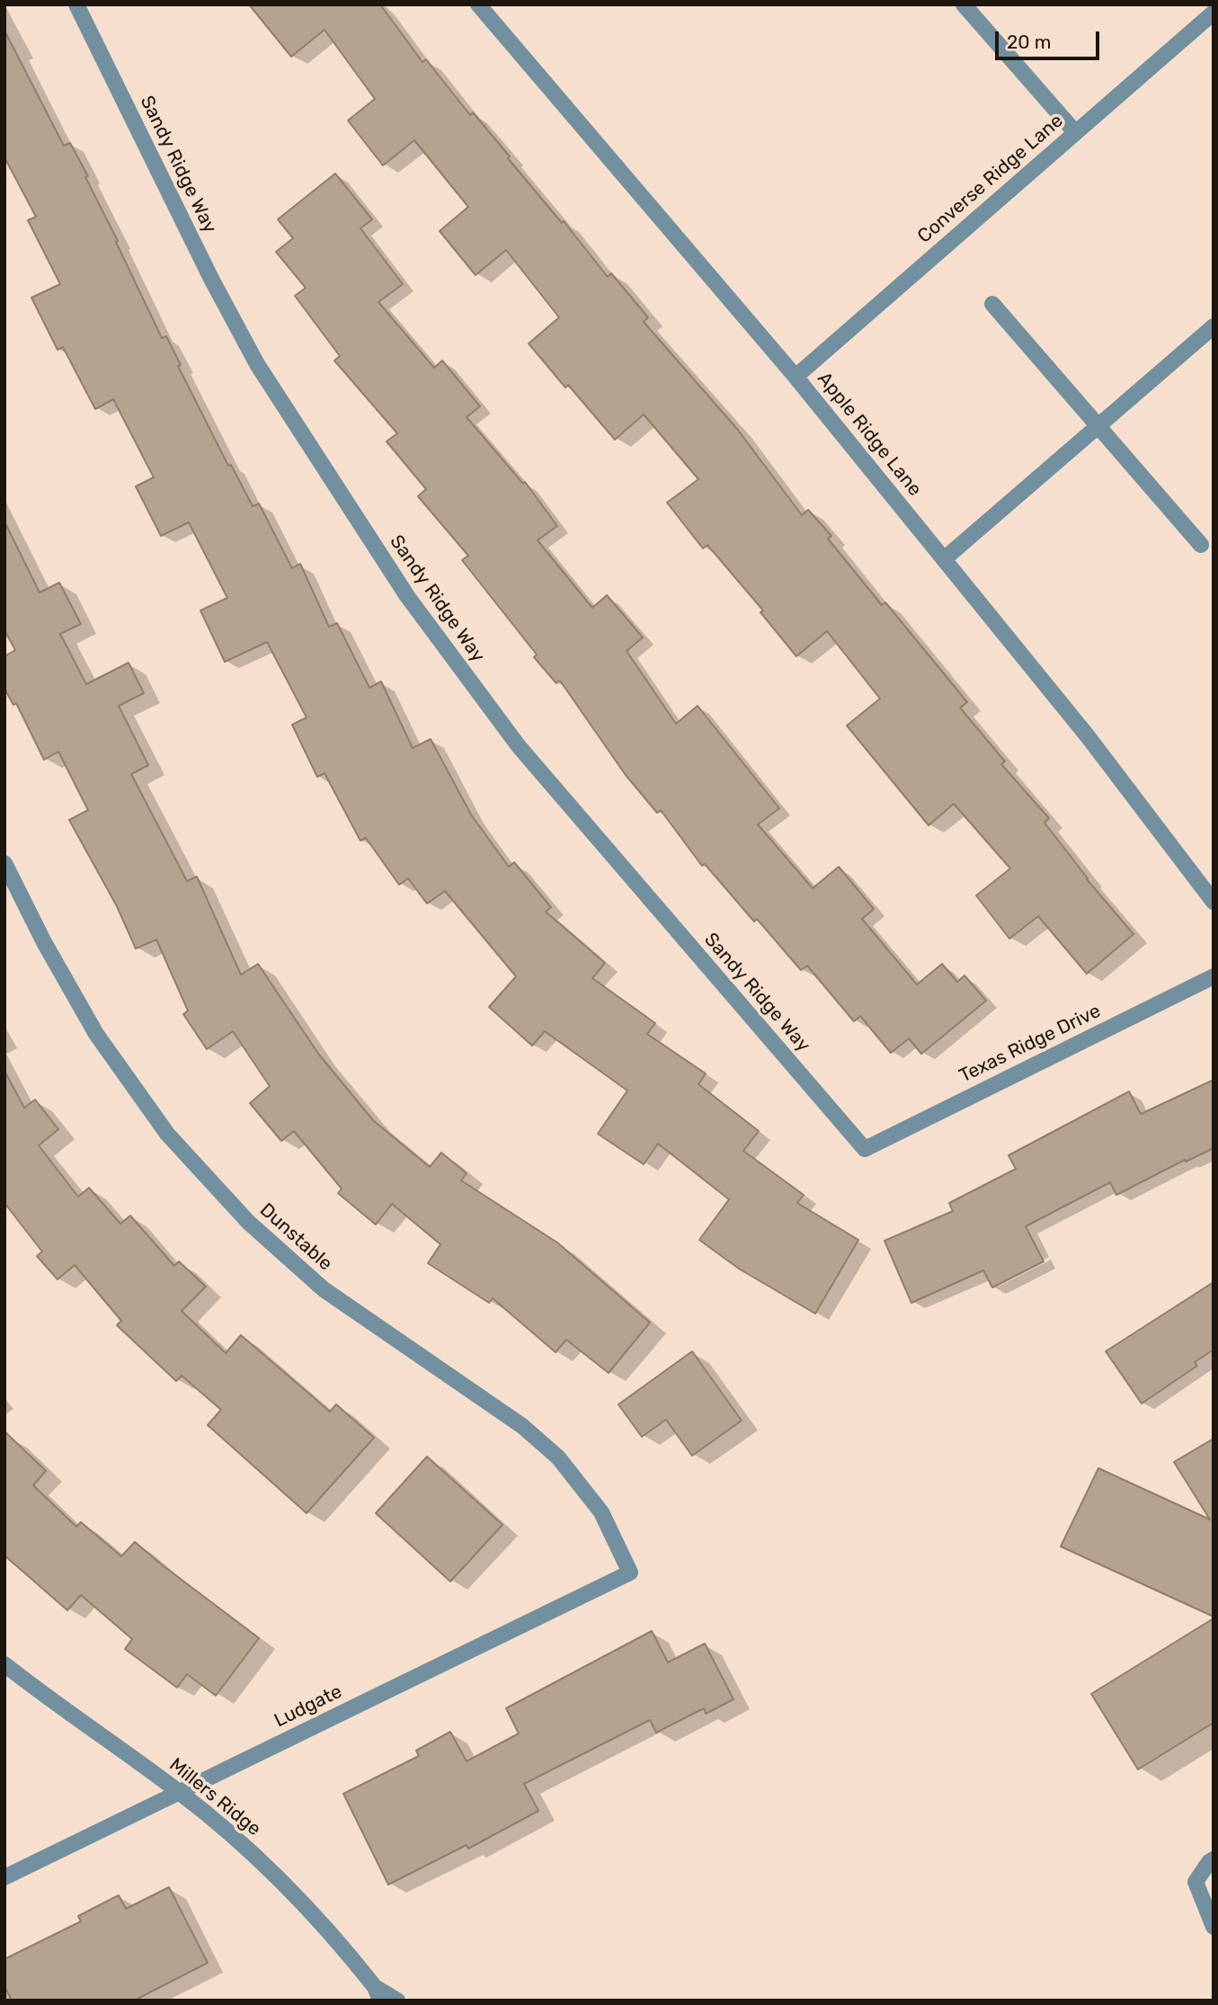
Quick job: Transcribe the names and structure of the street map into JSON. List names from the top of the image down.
{
  "streets": {
    "street": [
      "Sandy Ridge Way",
      "Converse Ridge Lane",
      "Apple Ridge Lane",
      "Texas Ridge Drive",
      "Dunstable",
      "Ludgate",
      "Millers Ridge"
    ]
  },
  "crossings": [
    ["Sandy Ridge Way", "Texas Ridge Drive"],
    ["Converse Ridge Lane", "Apple Ridge Lane"],
    ["Dunstable", "Ludgate"],
    ["Ludgate", "Millers Ridge"]
  ],
  "scale_bar": "20 m"
}
